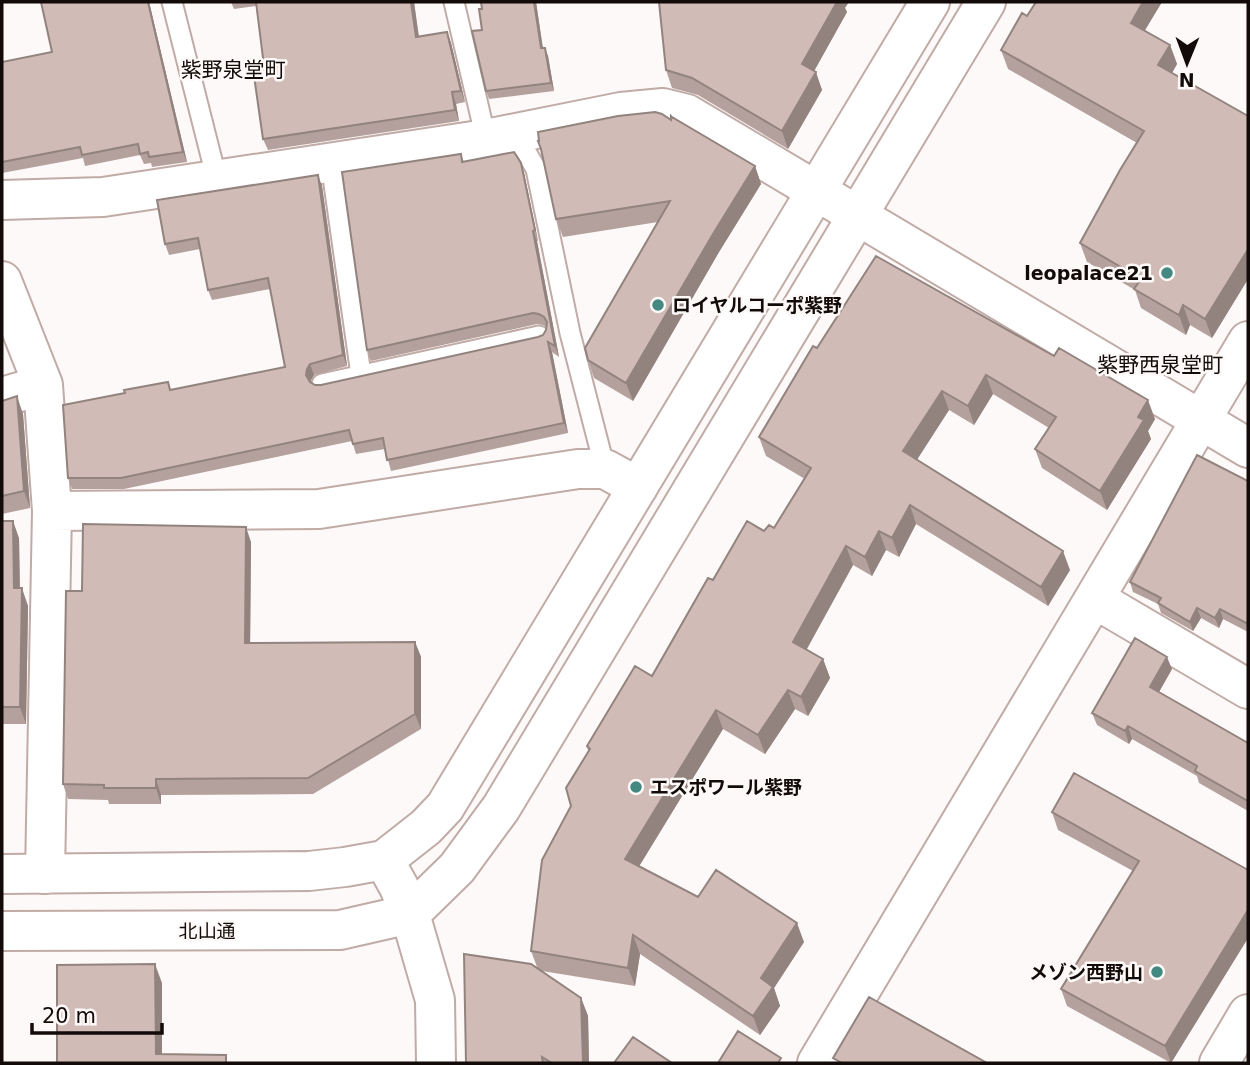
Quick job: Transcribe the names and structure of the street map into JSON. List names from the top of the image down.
{
  "streets": {
    "street": ["北山通"]
  },
  "districts": ["紫野泉堂町", "紫野西泉堂町"],
  "places": [
    "leopalace21",
    "ロイヤルコーポ紫野",
    "エスポワール紫野",
    "メゾン西野山"
  ],
  "scale_bar": "20 m",
  "north": "bottom"
}
